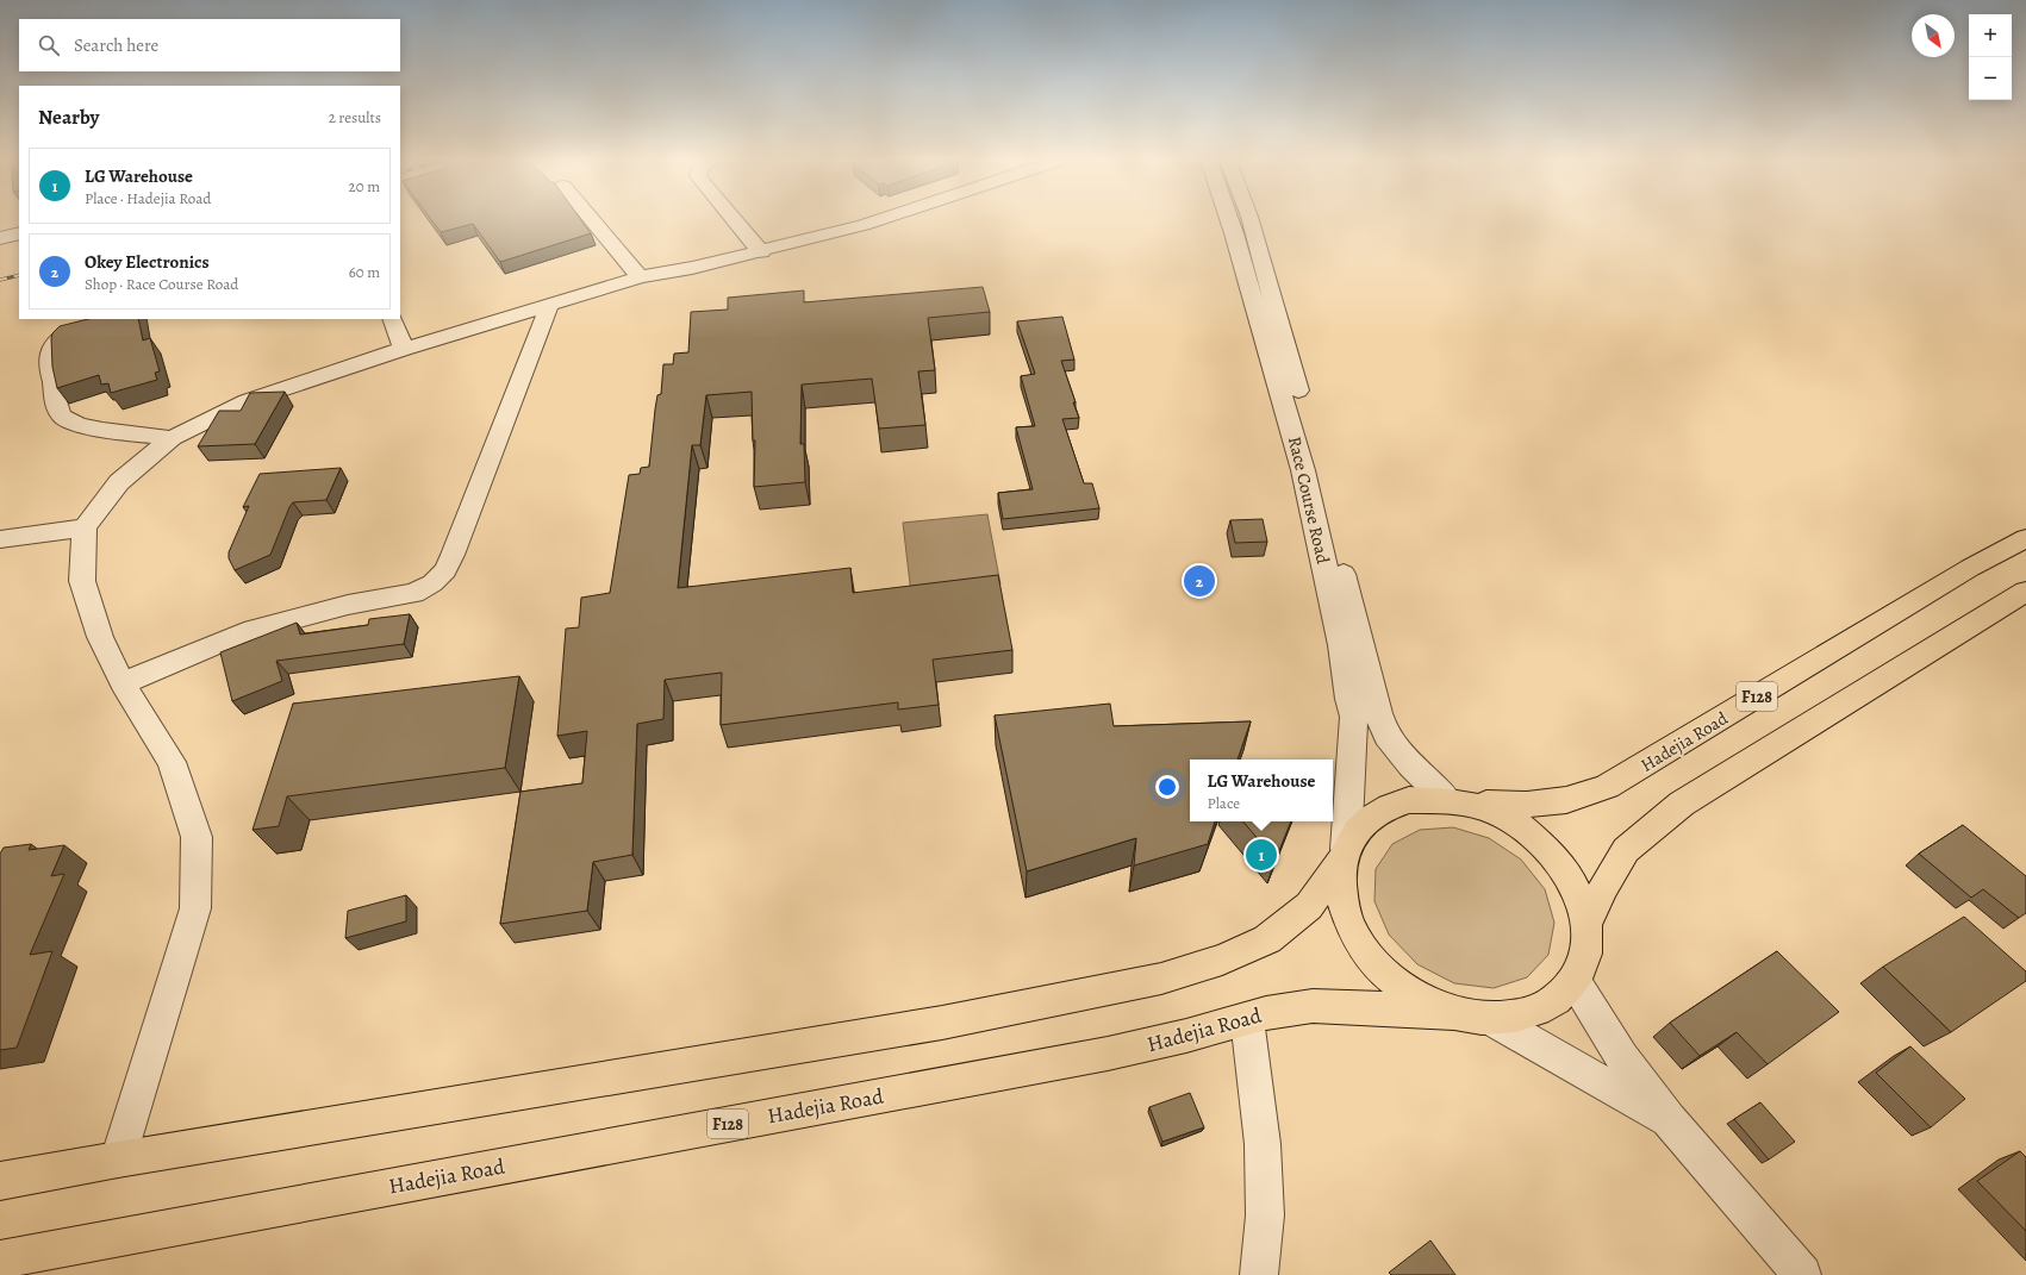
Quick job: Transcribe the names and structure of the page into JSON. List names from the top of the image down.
{
  "streets": {
    "main road": ["F128", "Hadejia Road"],
    "street": ["Race Course Road"]
  },
  "crossings": [
    ["Race Course Road", "F128"],
    ["Race Course Road", "Hadejia Road"],
    ["F128", "Hadejia Road"]
  ],
  "north": "bottom right",
  "page": {
    "map_buttons": ["+", "−"],
    "search": "Search here",
    "heading": ["Nearby", "2 results"],
    "list": [
      {
        "mark": "1",
        "name": "LG Warehouse",
        "note": "Place · Hadejia Road",
        "value": "20 m"
      },
      {
        "mark": "2",
        "name": "Okey Electronics",
        "note": "Shop · Race Course Road",
        "value": "60 m"
      }
    ],
    "pins": ["2", "1"],
    "popup": ["LG Warehouse", "Place"]
  }
}
